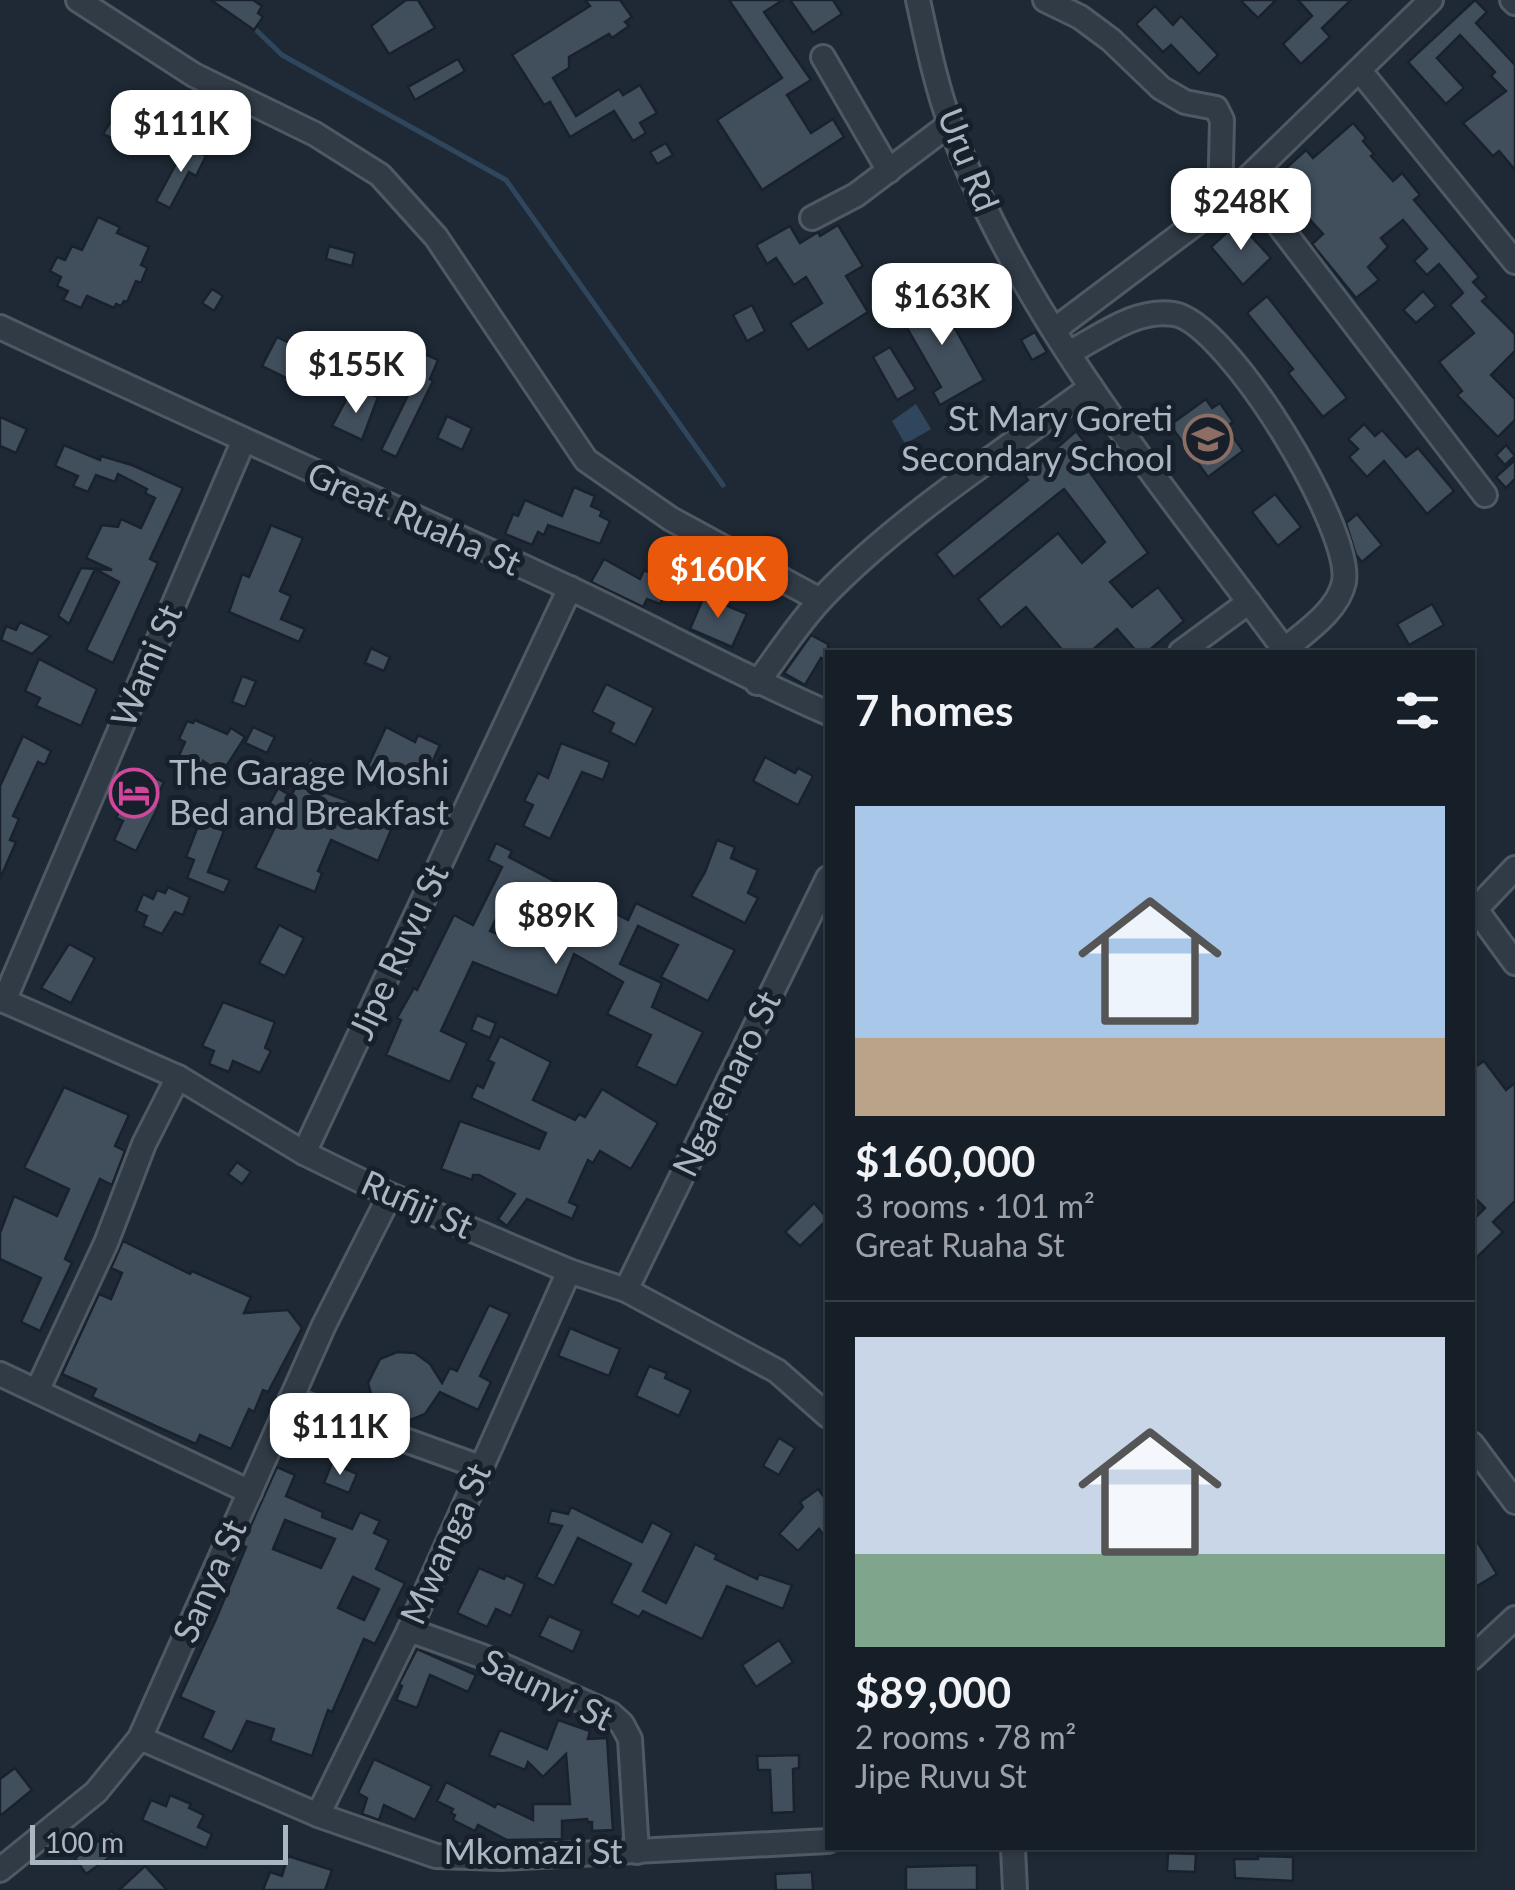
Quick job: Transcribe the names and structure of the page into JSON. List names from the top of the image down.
{
  "streets": {
    "street": [
      "Uru Rd",
      "Great Ruaha St",
      "Wami St",
      "Jipe Ruvu St",
      "Ngarenaro St",
      "Rufiji St",
      "Mwanga St",
      "Sanya St",
      "Saunyi St",
      "Mkomazi St"
    ]
  },
  "crossings": [
    ["Great Ruaha St", "Wami St"],
    ["Great Ruaha St", "Jipe Ruvu St"],
    ["Wami St", "Rufiji St"],
    ["Jipe Ruvu St", "Rufiji St"],
    ["Ngarenaro St", "Rufiji St"],
    ["Rufiji St", "Mwanga St"],
    ["Rufiji St", "Sanya St"],
    ["Mwanga St", "Saunyi St"],
    ["Mwanga St", "Mkomazi St"],
    ["Sanya St", "Mkomazi St"],
    ["Saunyi St", "Mkomazi St"]
  ],
  "places": {
    "school or university": ["St Mary Goreti Secondary School"],
    "hotel": ["The Garage Moshi Bed and Breakfast"]
  },
  "scale_bar": "100 m",
  "page": {
    "price": [
      "$111K",
      "$248K",
      "$163K",
      "$155K",
      "$160K",
      "$89K",
      "$111K"
    ],
    "heading": "7 homes",
    "list": [
      {
        "name": "$160,000",
        "note": "3 rooms · 101 m² · Great Ruaha St"
      },
      {
        "name": "$89,000",
        "note": "2 rooms · 78 m² · Jipe Ruvu St"
      }
    ],
    "scale": "100 m"
  }
}
